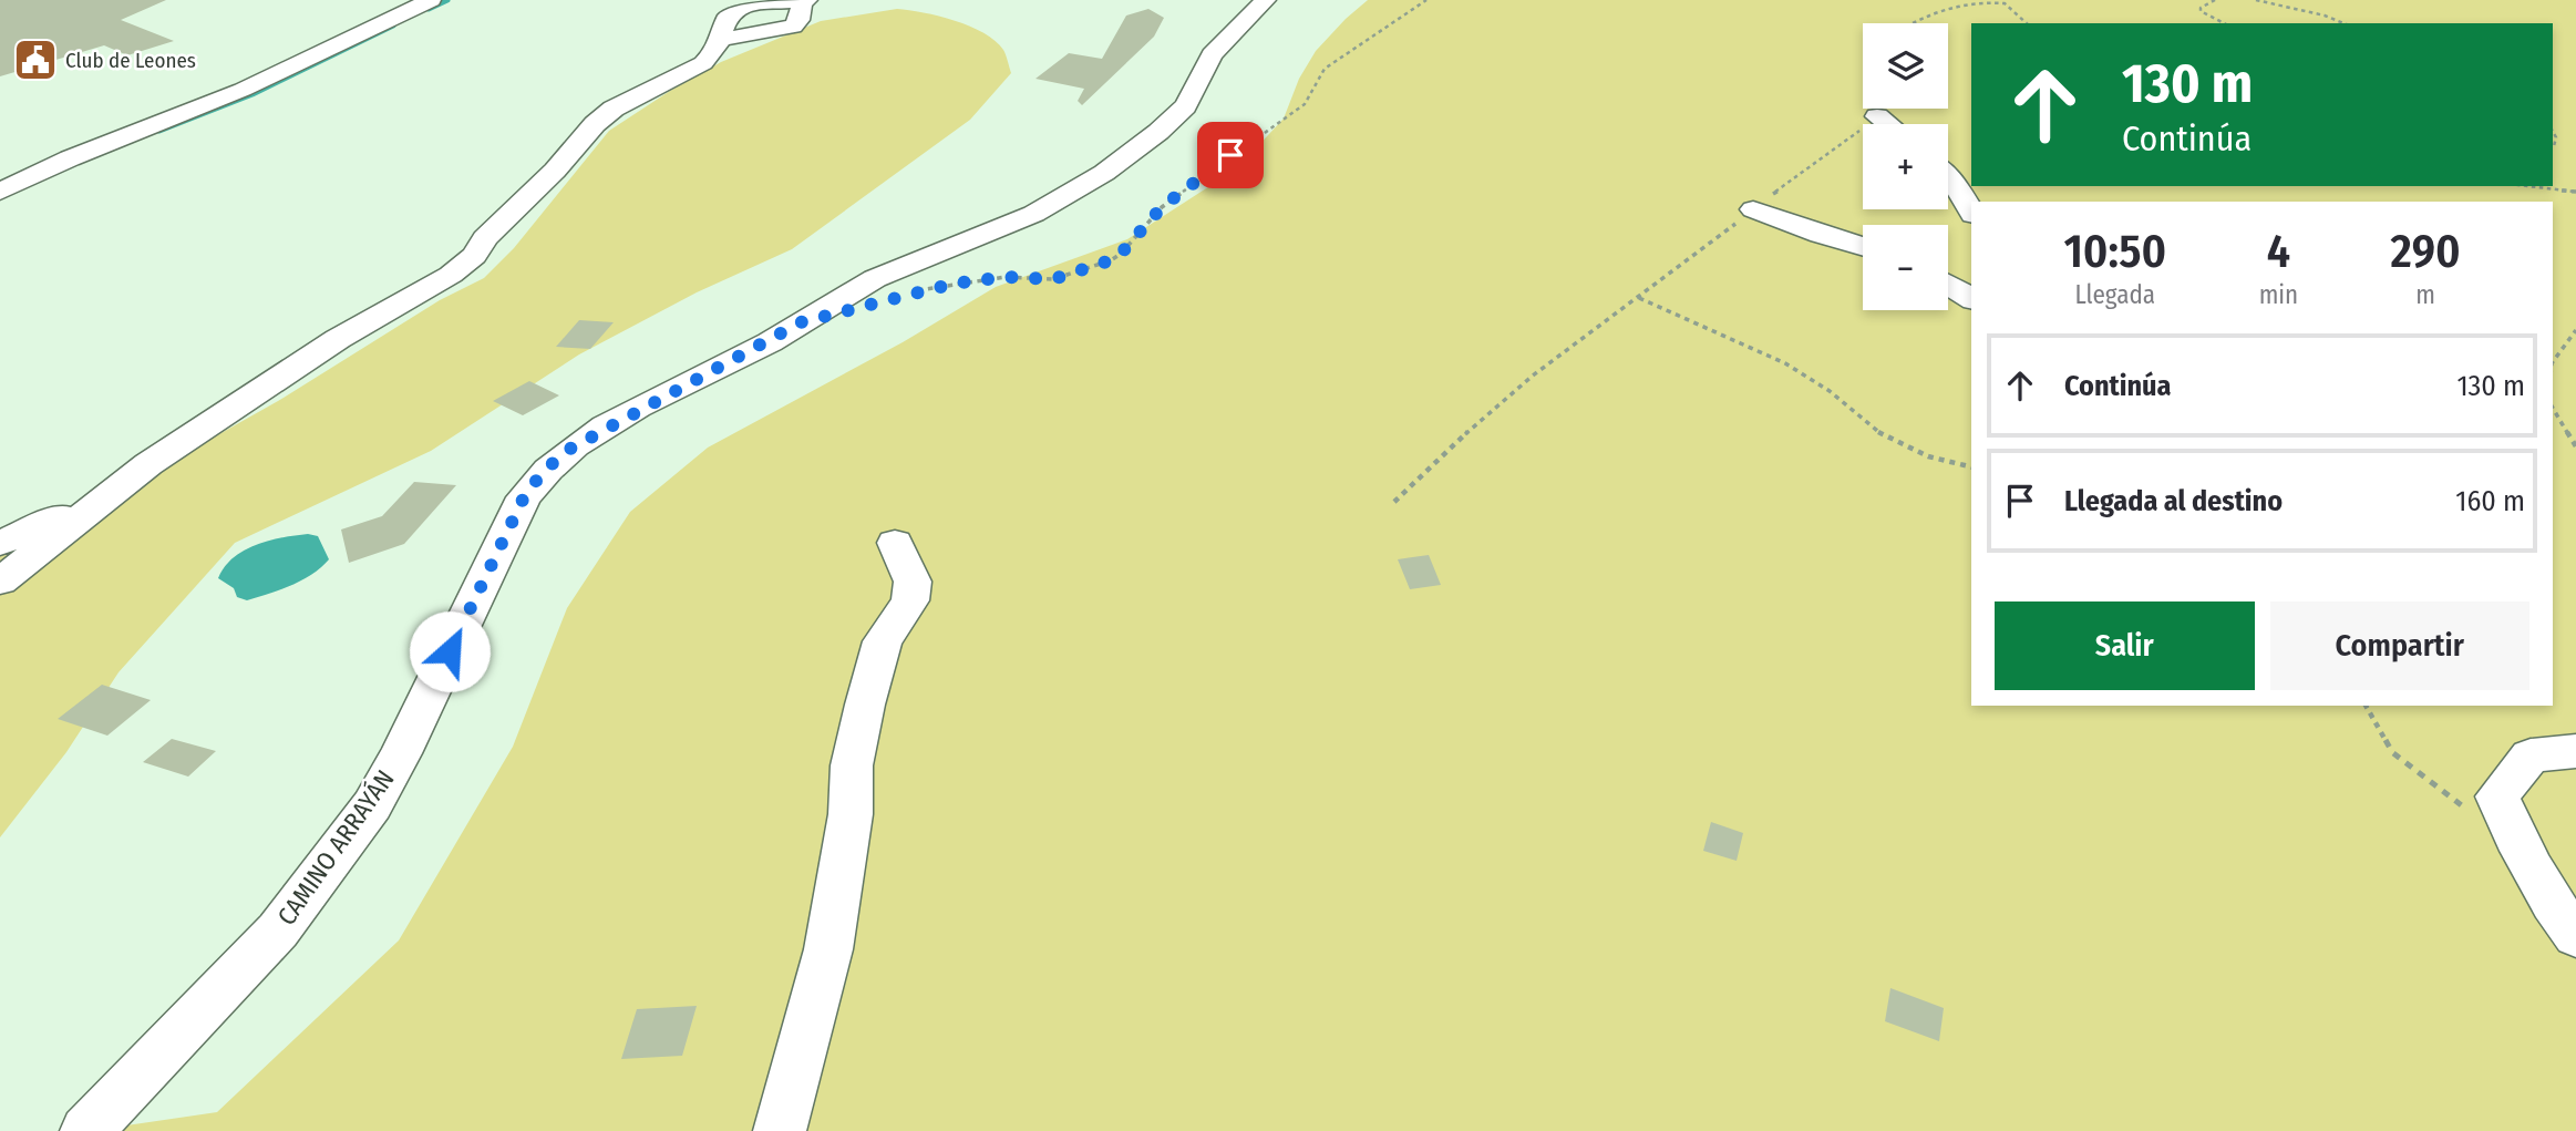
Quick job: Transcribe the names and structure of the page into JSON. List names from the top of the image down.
{
  "streets": {
    "street": ["CAMINO ARRAYÁN"]
  },
  "places": {
    "public building": ["Club de Leones"]
  },
  "page": {
    "map_buttons": ["+", "−"],
    "turn": ["130 m", "Continúa"],
    "eta": [
      "10:50",
      "Llegada",
      "4",
      "min",
      "290",
      "m"
    ],
    "list": [
      {
        "name": "Continúa",
        "value": "130 m"
      },
      {
        "name": "Llegada al destino",
        "value": "160 m"
      }
    ],
    "buttons": ["Salir", "Compartir"]
  }
}
